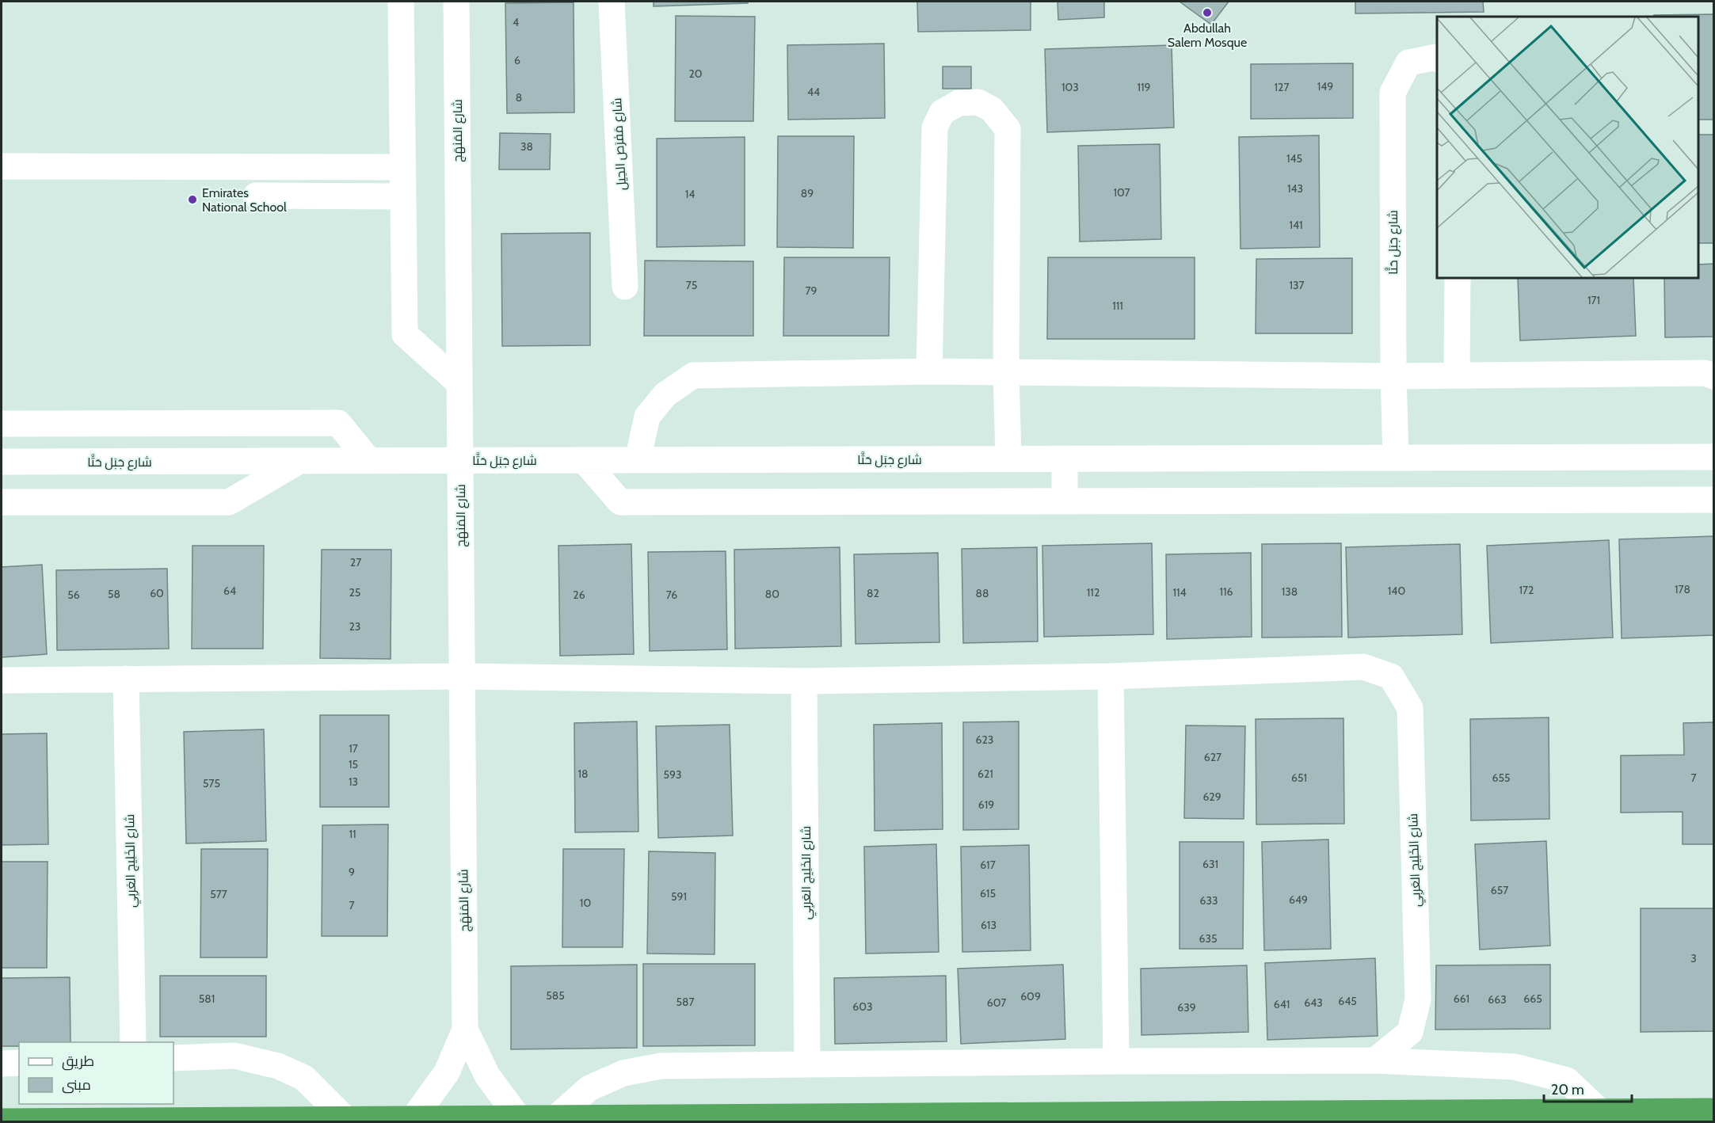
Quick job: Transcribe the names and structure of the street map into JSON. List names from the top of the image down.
{
  "streets": {
    "street": [
      "شارع المَنهَج",
      "شارع مَفرَص الحِيل",
      "شارع جَبَل حَتَّا",
      "شارع الخَلِيج العَربِي"
    ]
  },
  "crossings": [
    ["شارع المَنهَج", "شارع جَبَل حَتَّا"]
  ],
  "places": ["Abdullah Salem Mosque", "Emirates National School"],
  "house_numbers": [
    "4",
    "6",
    "20",
    "149",
    "103",
    "119",
    "127",
    "44",
    "8",
    "38",
    "145",
    "143",
    "107",
    "89",
    "14",
    "141",
    "75",
    "137",
    "79",
    "171",
    "111",
    "27",
    "178",
    "172",
    "64",
    "140",
    "116",
    "138",
    "25",
    "112",
    "114",
    "60",
    "82",
    "88",
    "58",
    "80",
    "56",
    "26",
    "76",
    "23",
    "623",
    "17",
    "627",
    "15",
    "18",
    "621",
    "593",
    "651",
    "655",
    "7",
    "13",
    "575",
    "629",
    "619",
    "11",
    "631",
    "617",
    "9",
    "657",
    "615",
    "577",
    "591",
    "649",
    "633",
    "10",
    "7",
    "613",
    "635",
    "3",
    "585",
    "609",
    "581",
    "661",
    "665",
    "663",
    "645",
    "587",
    "607",
    "643",
    "641",
    "603",
    "639"
  ],
  "legend": ["طريق", "مبنى"],
  "scale_bar": "20 m"
}
